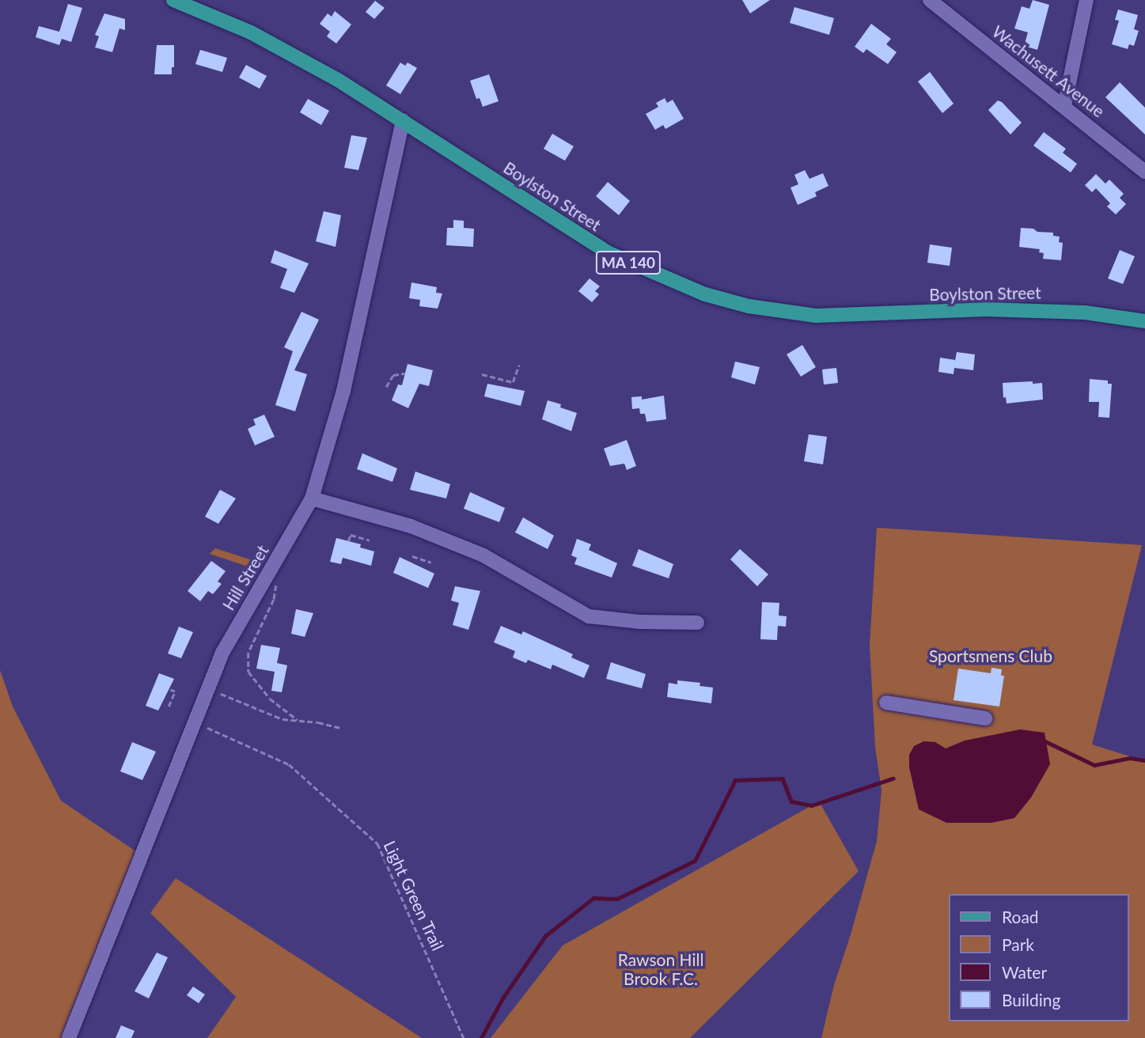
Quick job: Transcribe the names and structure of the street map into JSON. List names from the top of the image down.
{
  "streets": {
    "main road": ["Boylston Street", "MA 140"],
    "street": ["Wachusett Avenue", "Hill Street"],
    "path": ["Light Green Trail"]
  },
  "crossings": [
    ["Boylston Street", "Hill Street"],
    ["Hill Street", "Light Green Trail"]
  ],
  "parks": ["Sportsmens Club", "Rawson Hill Brook F.C."],
  "legend": [
    "Road",
    "Park",
    "Water",
    "Building"
  ]
}
